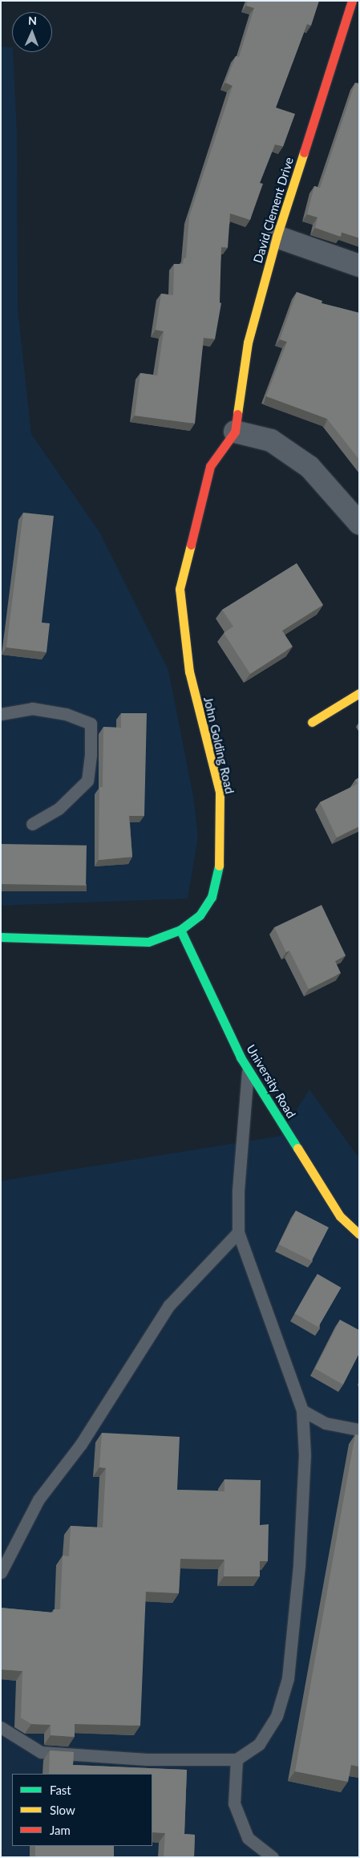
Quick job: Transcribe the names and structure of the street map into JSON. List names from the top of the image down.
{
  "streets": {
    "street": ["David Clement Drive", "John Golding Road", "University Road"]
  },
  "crossings": [
    ["David Clement Drive", "John Golding Road"],
    ["John Golding Road", "University Road"]
  ],
  "legend": ["Fast", "Slow", "Jam"],
  "north": "top"
}
